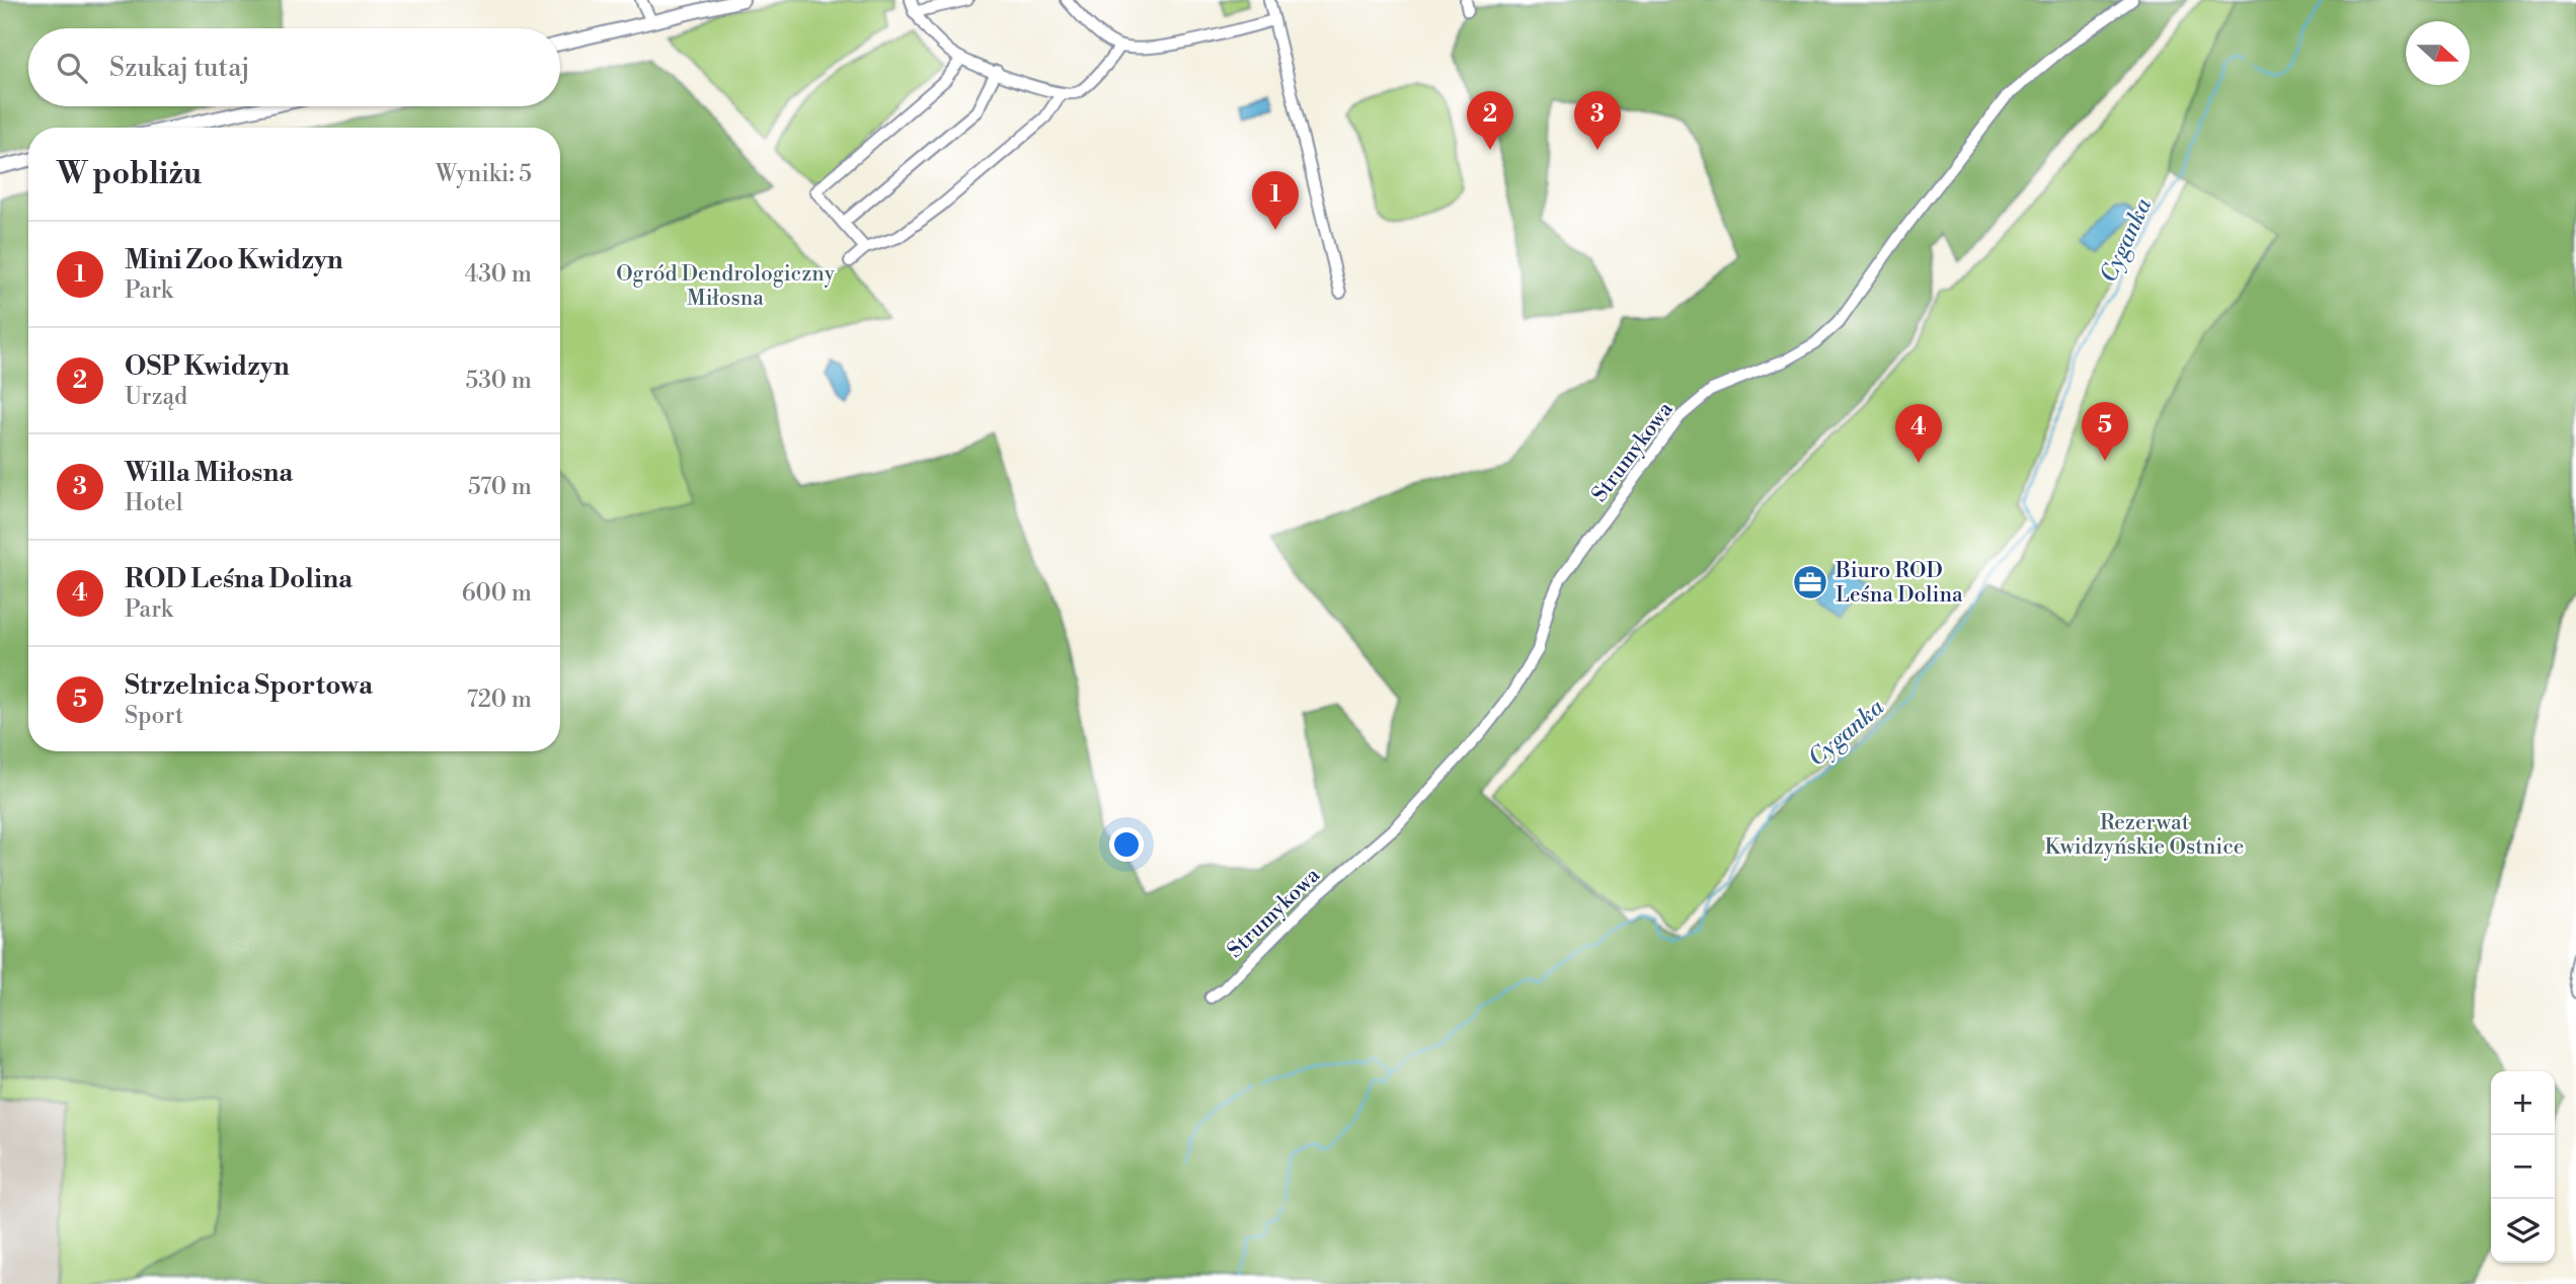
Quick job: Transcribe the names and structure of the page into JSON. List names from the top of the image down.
{
  "streets": {
    "street": ["Strumykowa"]
  },
  "water": ["Cyganka"],
  "parks": ["Ogród Dendrologiczny Miłosna", "Rezerwat Kwidzyńskie Ostnice"],
  "places": {
    "office": ["Biuro ROD Leśna Dolina"]
  },
  "north": "right",
  "page": {
    "search": "Szukaj tutaj",
    "pins": [
      "2",
      "3",
      "1",
      "5",
      "4"
    ],
    "heading": ["W pobliżu", "Wyniki: 5"],
    "list": [
      {
        "mark": "1",
        "name": "Mini Zoo Kwidzyn",
        "note": "Park",
        "value": "430 m"
      },
      {
        "mark": "2",
        "name": "OSP Kwidzyn",
        "note": "Urząd",
        "value": "530 m"
      },
      {
        "mark": "3",
        "name": "Willa Miłosna",
        "note": "Hotel",
        "value": "570 m"
      },
      {
        "mark": "4",
        "name": "ROD Leśna Dolina",
        "note": "Park",
        "value": "600 m"
      },
      {
        "mark": "5",
        "name": "Strzelnica Sportowa",
        "note": "Sport",
        "value": "720 m"
      }
    ],
    "map_buttons": ["+", "−"]
  }
}
